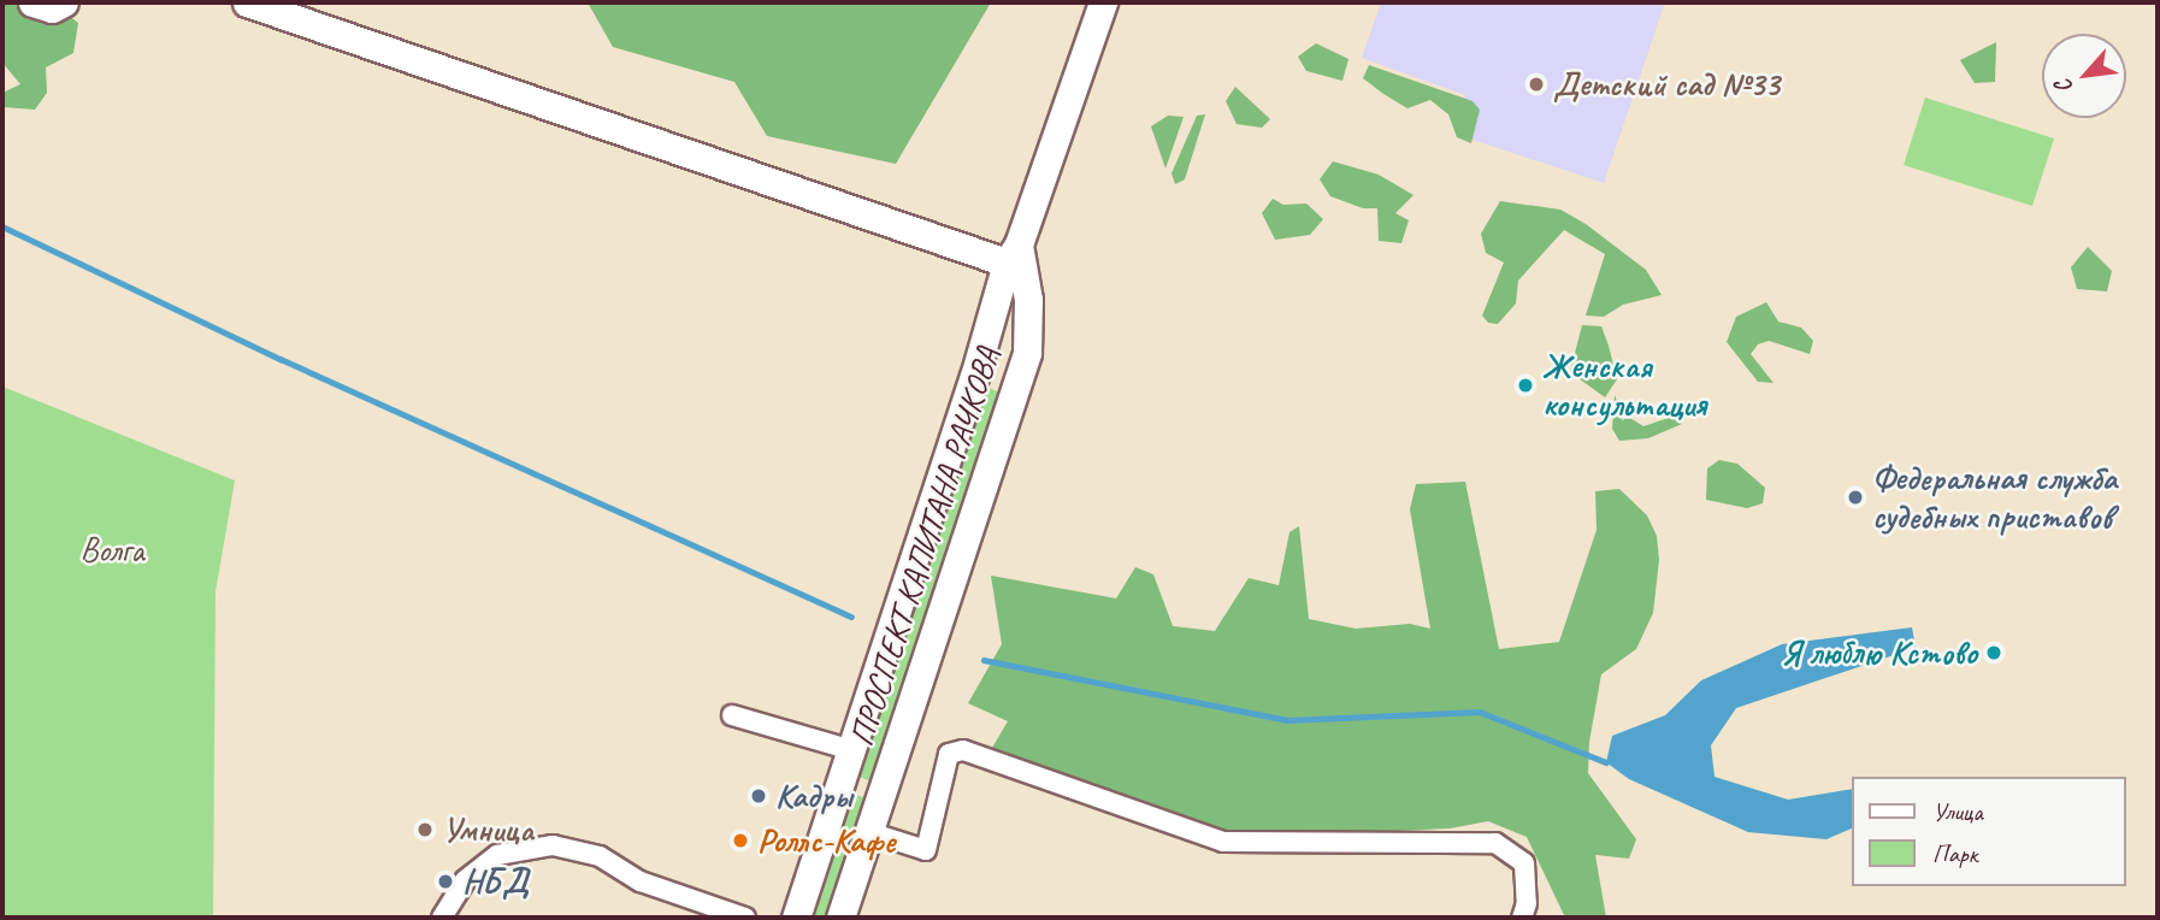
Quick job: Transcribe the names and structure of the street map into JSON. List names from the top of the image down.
{
  "streets": {
    "street": ["ПРОСПЕКТ КАПИТАНА РАЧКОВА"]
  },
  "parks": ["Волга"],
  "places": [
    "Детский сад №33",
    "Женская консультация",
    "Федеральная служба судебных приставов",
    "Я люблю Кстово",
    "Кадры",
    "Умница",
    "Роллс-Кафе",
    "НБД"
  ],
  "legend": ["Улица", "Парк"],
  "north": "bottom left"
}
